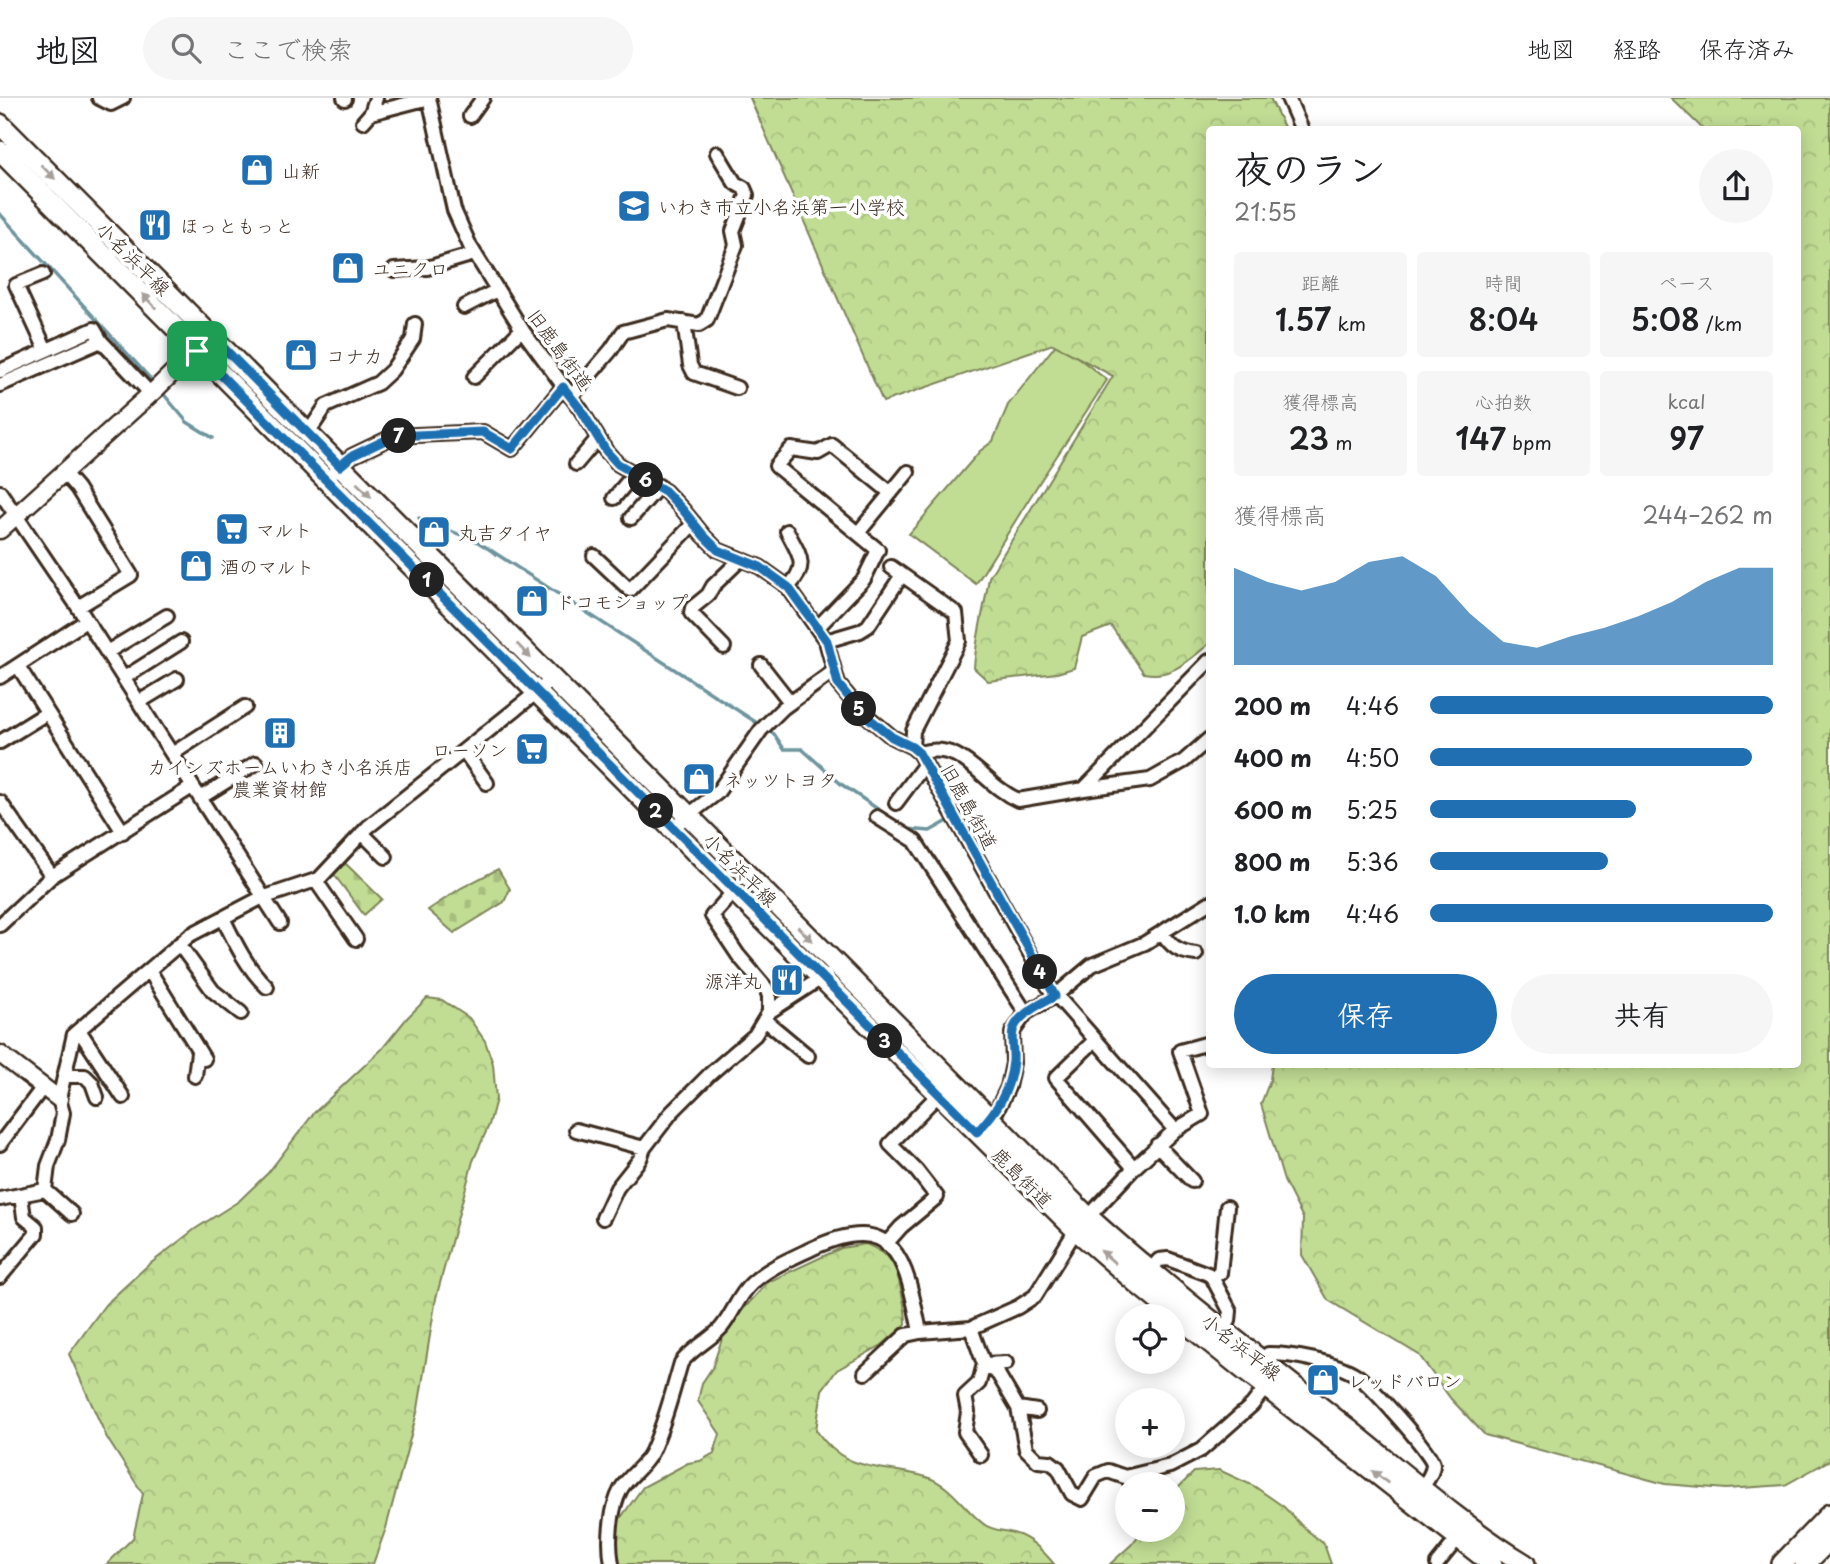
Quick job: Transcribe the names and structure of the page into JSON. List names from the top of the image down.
{
  "streets": {
    "main road": ["小名浜平線", "鹿島街道"],
    "street": ["旧鹿島街道"]
  },
  "crossings": [
    ["小名浜平線", "鹿島街道"]
  ],
  "one_way": ["小名浜平線"],
  "places": {
    "shop": [
      "山新",
      "ユニクロ",
      "コナカ",
      "丸吉タイヤ",
      "酒のマルト",
      "ドコモショップ",
      "ネッツトヨタ",
      "レッドバロン"
    ],
    "school or university": ["いわき市立小名浜第一小学校"],
    "restaurant": ["ほっともっと", "源洋丸"],
    "supermarket": ["マルト", "ローソン"],
    "building": ["カインズホームいわき小名浜店 農業資材館"]
  },
  "page": {
    "header": "地図",
    "search": "ここで検索",
    "nav": ["地図", "経路", "保存済み"],
    "heading": ["夜のラン", "21:55"],
    "stats": [
      ["距離", "1.57 km"],
      ["時間", "8:04"],
      ["ペース", "5:08 /km"],
      ["獲得標高", "23 m"],
      ["心拍数", "147 bpm"],
      ["kcal", "97"]
    ],
    "pins": [
      "7",
      "6",
      "1",
      "5",
      "2",
      "4",
      "3"
    ],
    "chart": ["獲得標高", "244–262 m"],
    "list": [
      {
        "name": "200 m",
        "note": "4:46"
      },
      {
        "name": "400 m",
        "note": "4:50"
      },
      {
        "name": "600 m",
        "note": "5:25"
      },
      {
        "name": "800 m",
        "note": "5:36"
      },
      {
        "name": "1.0 km",
        "note": "4:46"
      }
    ],
    "buttons": ["保存", "共有"],
    "map_buttons": ["+", "−"]
  }
}
